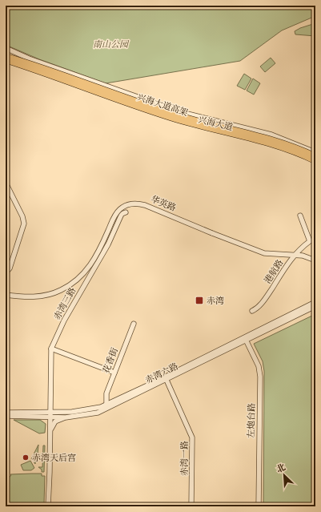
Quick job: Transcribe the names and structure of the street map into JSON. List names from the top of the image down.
{
  "streets": {
    "main road": ["兴海大道高架"],
    "street": [
      "兴海大道",
      "华英路",
      "港航路",
      "赤湾三路",
      "花香街",
      "赤湾六路",
      "左炮台路",
      "赤湾一路"
    ]
  },
  "crossings": [
    ["兴海大道高架", "兴海大道"],
    ["华英路", "港航路"],
    ["赤湾三路", "赤湾六路"],
    ["花香街", "赤湾六路"],
    ["赤湾六路", "左炮台路"],
    ["赤湾六路", "赤湾一路"]
  ],
  "parks": ["南山公园"],
  "places": {
    "transit": ["赤湾"],
    "other": ["赤湾天后宫"]
  },
  "north": "top left"
}
